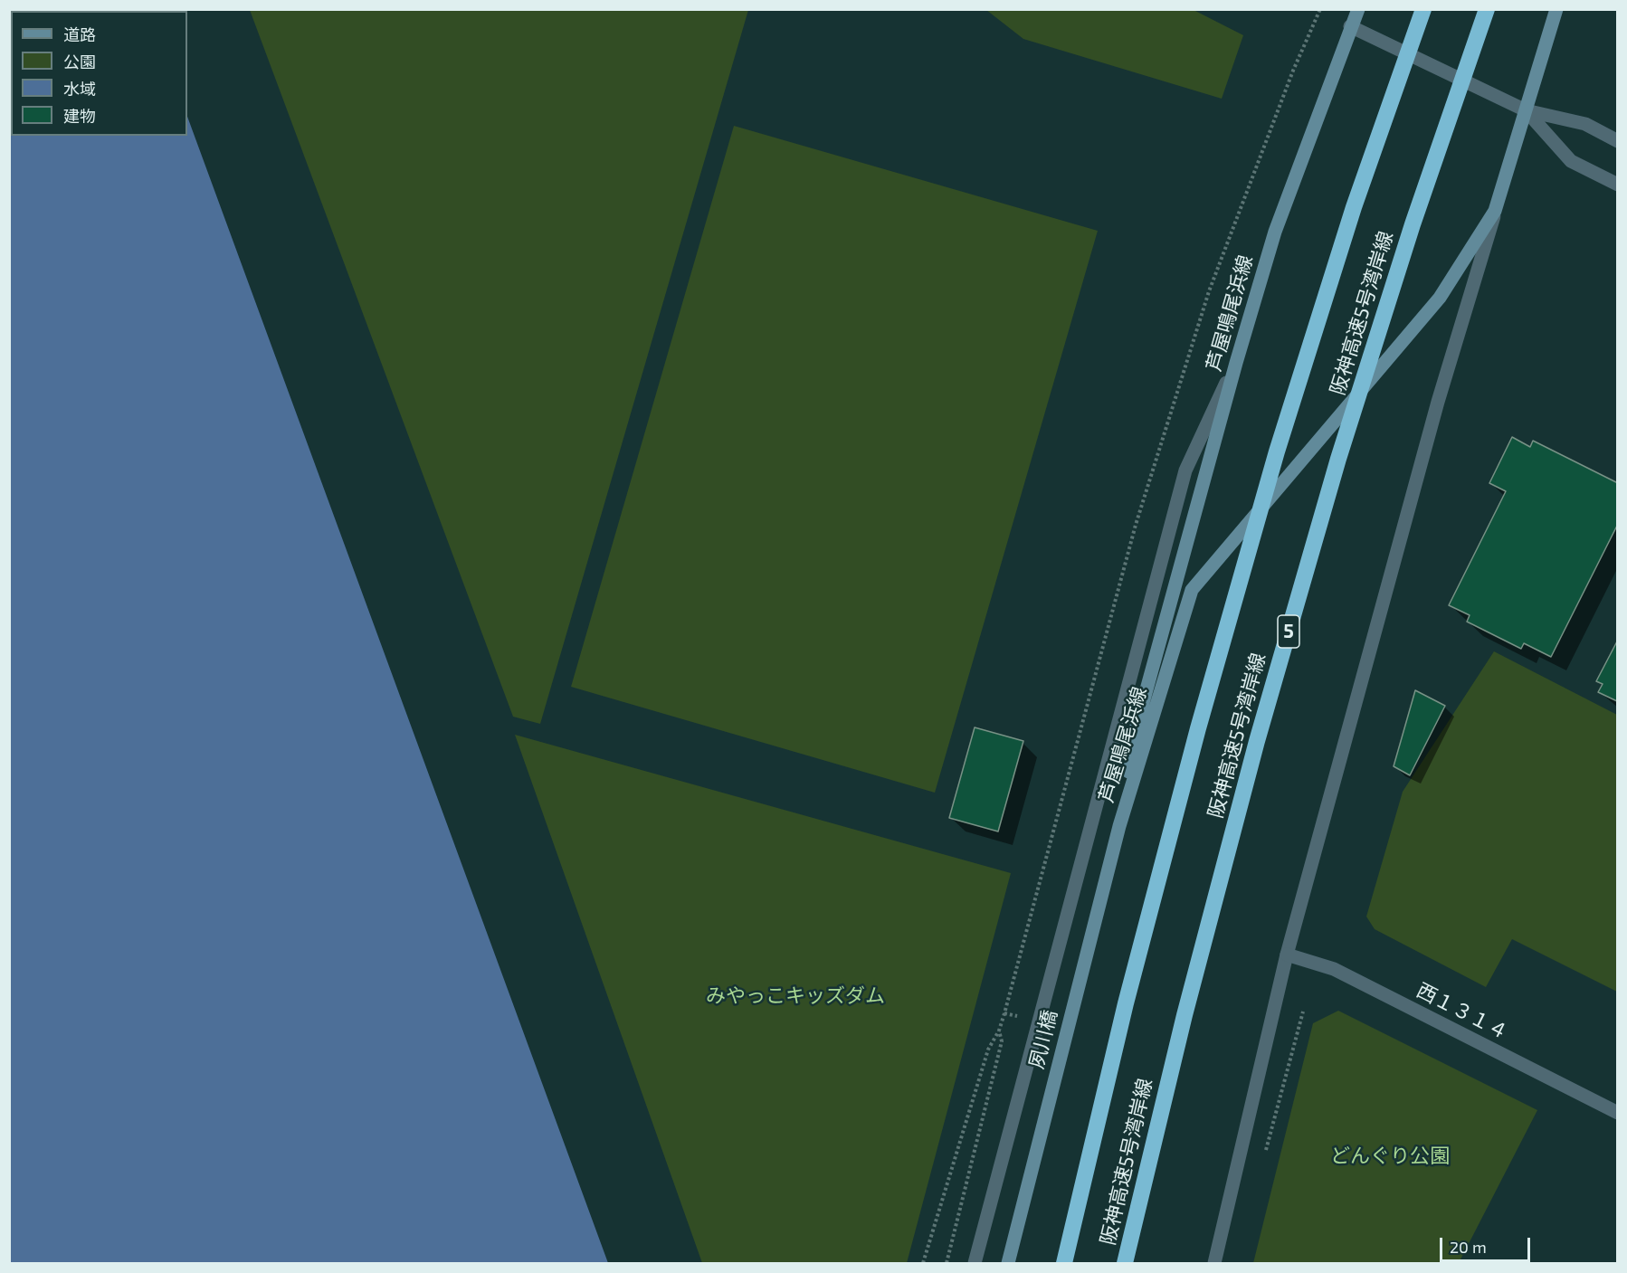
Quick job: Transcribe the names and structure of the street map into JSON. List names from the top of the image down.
{
  "streets": {
    "highway": ["阪神高速5号湾岸線", "5"],
    "main road": ["芦屋鳴尾浜線", "夙川橋"],
    "street": ["西１３１４"]
  },
  "crossings": [
    ["芦屋鳴尾浜線", "夙川橋"]
  ],
  "parks": ["みやっこキッズダム", "どんぐり公園"],
  "legend": [
    "道路",
    "公園",
    "水域",
    "建物"
  ],
  "scale_bar": "20 m"
}
